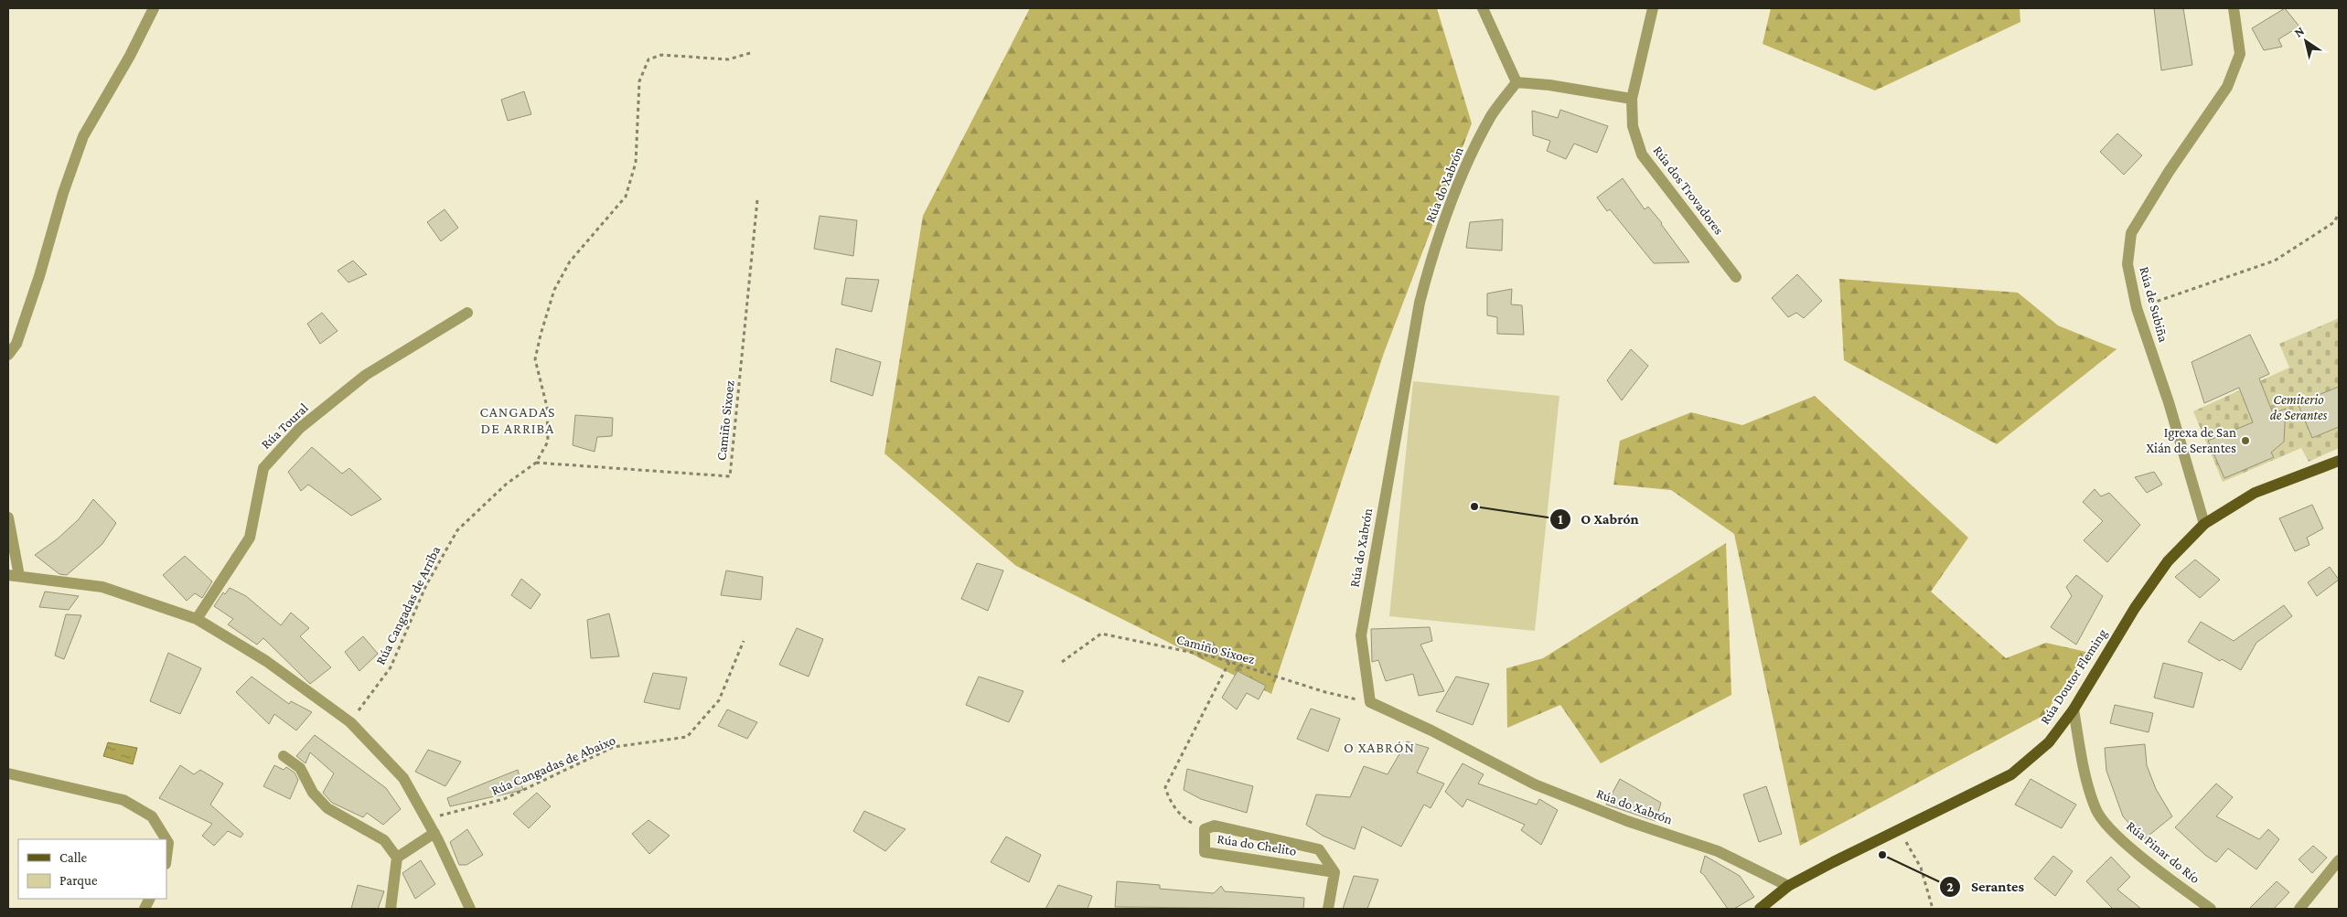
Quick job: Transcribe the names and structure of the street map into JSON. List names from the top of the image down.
{
  "streets": {
    "main road": ["Rúa Doutor Fleming"],
    "street": [
      "Rúa do Xabrón",
      "Rúa dos Trovadores",
      "Rúa de Subiña",
      "Rúa Toural",
      "Rúa do Chelito",
      "Rúa Pinar do Río"
    ],
    "path": ["Camiño Sixoez", "Rúa Cangadas de Arriba", "Rúa Cangadas de Abaixo"]
  },
  "crossings": [
    ["Rúa do Xabrón", "Camiño Sixoez"],
    ["Rúa do Xabrón", "Rúa Doutor Fleming"],
    ["Rúa de Subiña", "Rúa Doutor Fleming"],
    ["Camiño Sixoez", "Rúa Cangadas de Arriba"],
    ["Rúa Doutor Fleming", "Rúa Pinar do Río"]
  ],
  "districts": ["CANGADAS DE ARRIBA", "O XABRÓN"],
  "parks": ["Cemiterio de Serantes"],
  "places": ["Igrexa de San Xián de Serantes", "O Xabrón", "Serantes"],
  "legend": ["Calle", "Parque"],
  "north": "top left"
}
